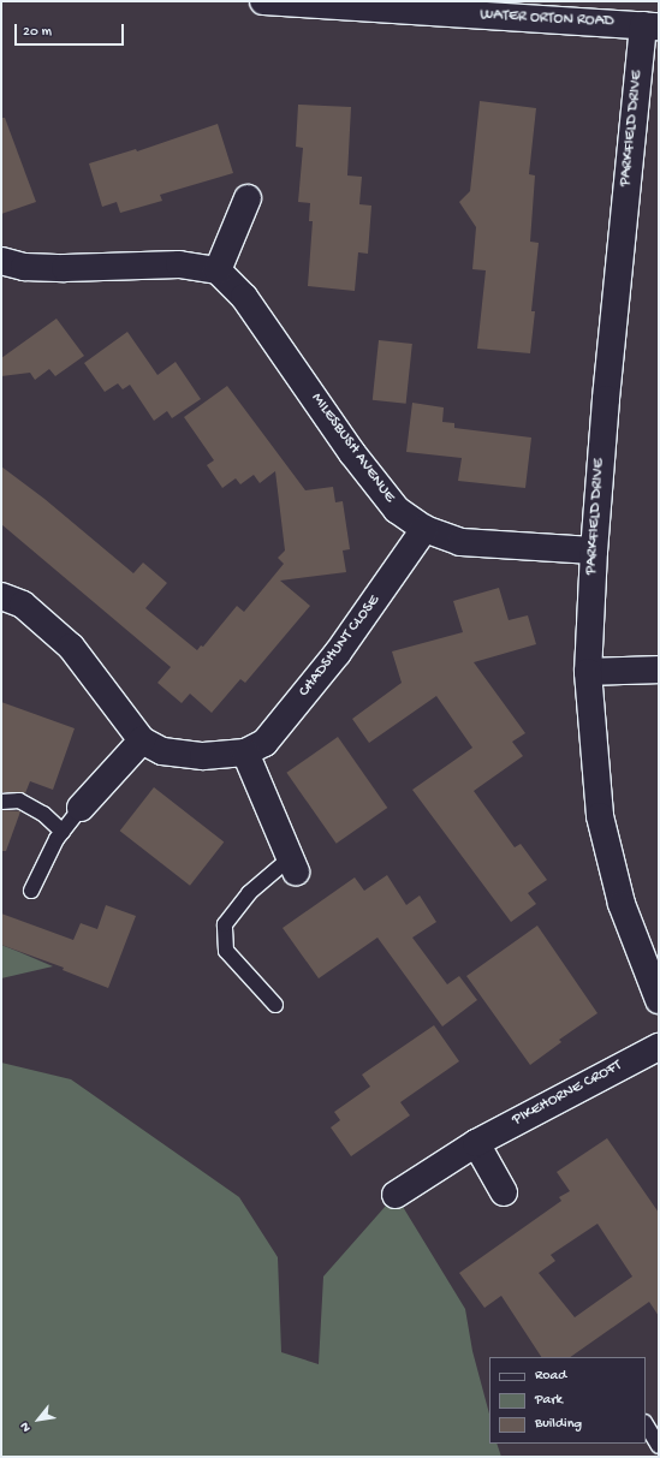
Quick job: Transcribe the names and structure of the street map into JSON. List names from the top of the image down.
{
  "streets": {
    "street": [
      "WATER ORTON ROAD",
      "PARKFIELD DRIVE",
      "MILESBUSH AVENUE",
      "CHADSHUNT CLOSE",
      "PIKEHORNE CROFT"
    ]
  },
  "crossings": [
    ["WATER ORTON ROAD", "PARKFIELD DRIVE"],
    ["PARKFIELD DRIVE", "MILESBUSH AVENUE"],
    ["MILESBUSH AVENUE", "CHADSHUNT CLOSE"]
  ],
  "legend": ["Road", "Park", "Building"],
  "scale_bar": "20 m",
  "north": "bottom left"
}
